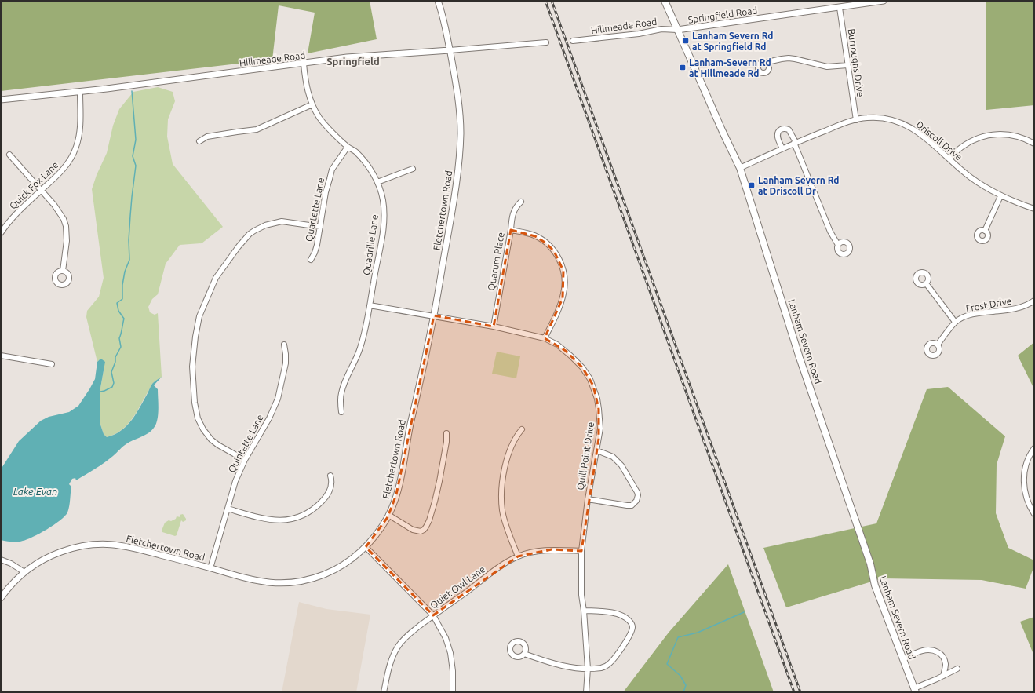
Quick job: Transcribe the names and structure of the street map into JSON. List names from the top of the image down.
{
  "streets": {
    "main road": ["Lanham Severn Road"],
    "street": [
      "Springfield Road",
      "Hillmeade Road",
      "Burroughs Drive",
      "Driscoll Drive",
      "Quick Fox Lane",
      "Quartette Lane",
      "Fletchertown Road",
      "Quadrille Lane",
      "Quarum Place",
      "Frost Drive",
      "Quintette Lane",
      "Quill Point Drive",
      "Quiet Owl Lane"
    ]
  },
  "crossings": [
    ["Springfield Road", "Hillmeade Road"],
    ["Springfield Road", "Burroughs Drive"],
    ["Springfield Road", "Lanham Severn Road"],
    ["Hillmeade Road", "Quick Fox Lane"],
    ["Hillmeade Road", "Fletchertown Road"],
    ["Hillmeade Road", "Quadrille Lane"],
    ["Hillmeade Road", "Lanham Severn Road"],
    ["Burroughs Drive", "Driscoll Drive"],
    ["Driscoll Drive", "Lanham Severn Road"],
    ["Quartette Lane", "Quadrille Lane"],
    ["Fletchertown Road", "Quintette Lane"],
    ["Fletchertown Road", "Quill Point Drive"],
    ["Quadrille Lane", "Quill Point Drive"],
    ["Quarum Place", "Quill Point Drive"],
    ["Quill Point Drive", "Quiet Owl Lane"]
  ],
  "districts": ["Springfield"],
  "water": ["Lake Evan"],
  "places": {
    "transit": ["Lanham Severn Rd at Springfield Rd", "Lanham-Severn Rd at Hillmeade Rd", "Lanham Severn Rd at Driscoll Dr"]
  }
}
